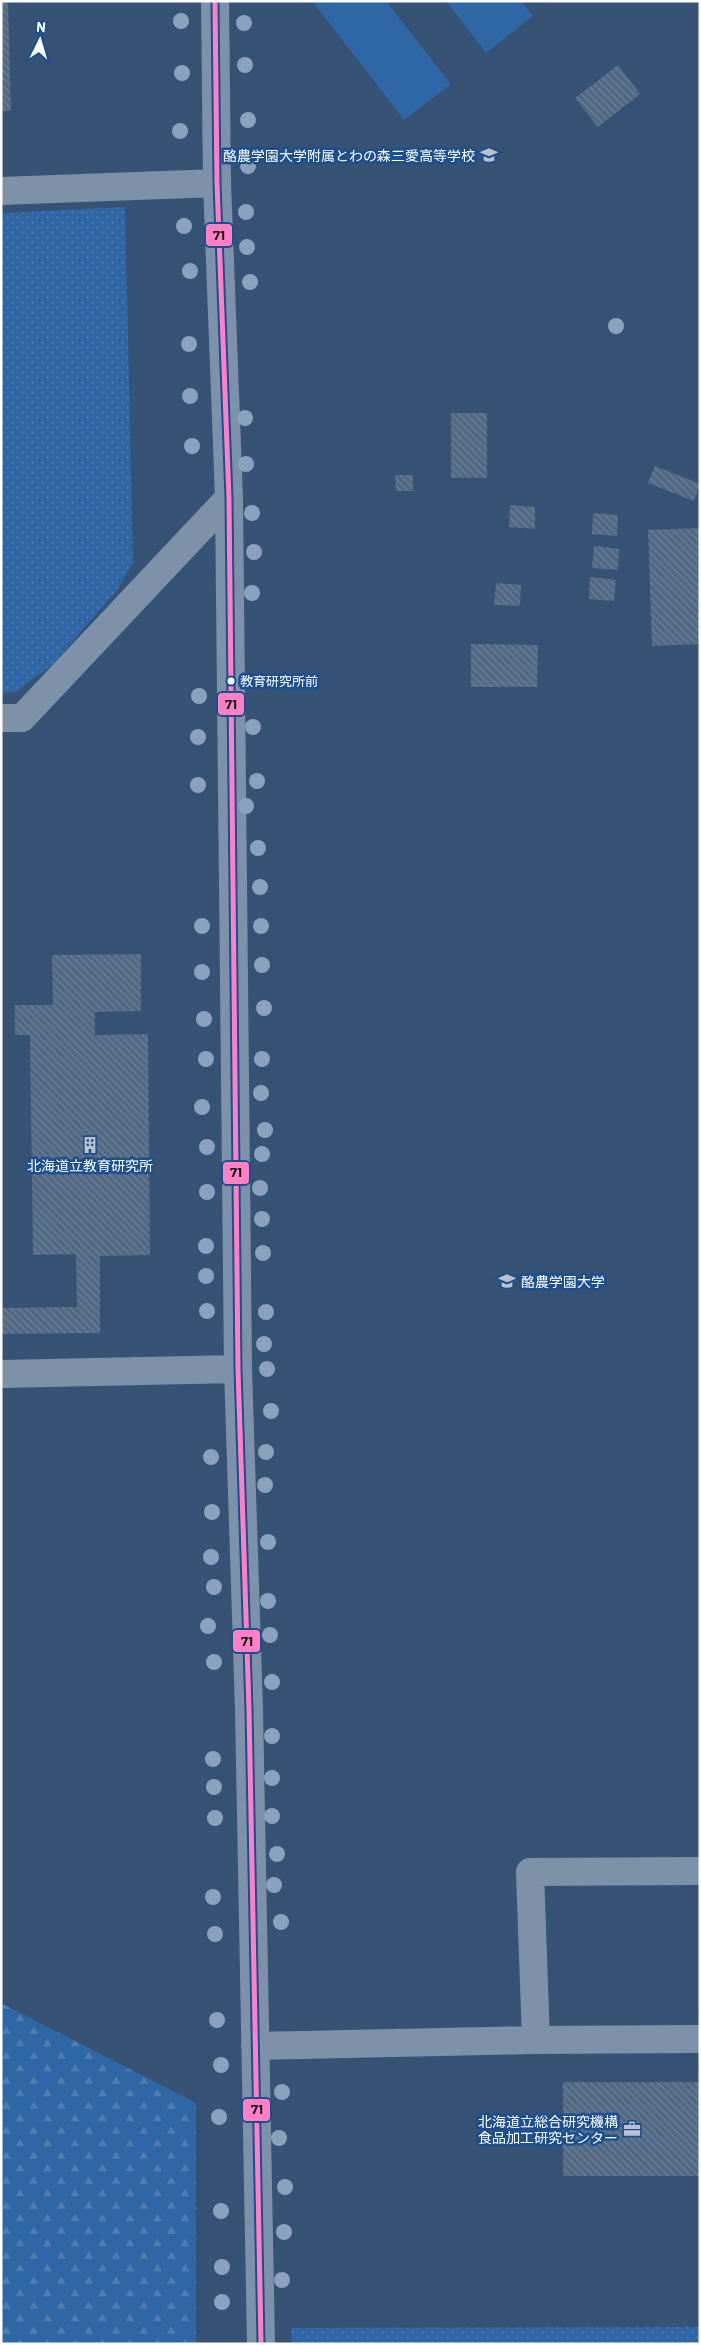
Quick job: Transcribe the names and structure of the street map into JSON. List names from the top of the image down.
{
  "places": {
    "school or university": ["酪農学園大学附属とわの森三愛高等学校", "酪農学園大学"],
    "other": ["教育研究所前"],
    "building": ["北海道立教育研究所"],
    "office": ["北海道立総合研究機構 食品加工研究センター"]
  },
  "lines": ["transit line 71"],
  "north": "top"
}
